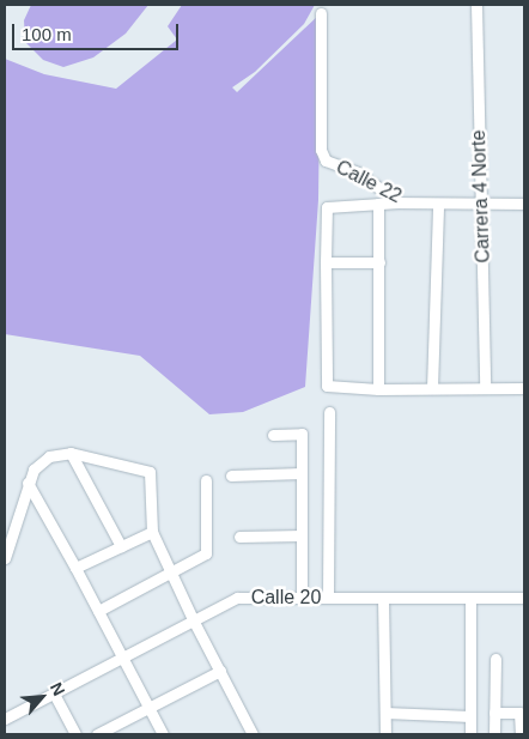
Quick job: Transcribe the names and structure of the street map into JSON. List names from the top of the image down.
{
  "streets": {
    "street": ["Calle 22", "Carrera 4 Norte", "Calle 20"]
  },
  "crossings": [
    ["Calle 22", "Carrera 4 Norte"]
  ],
  "scale_bar": "100 m",
  "north": "top right"
}
